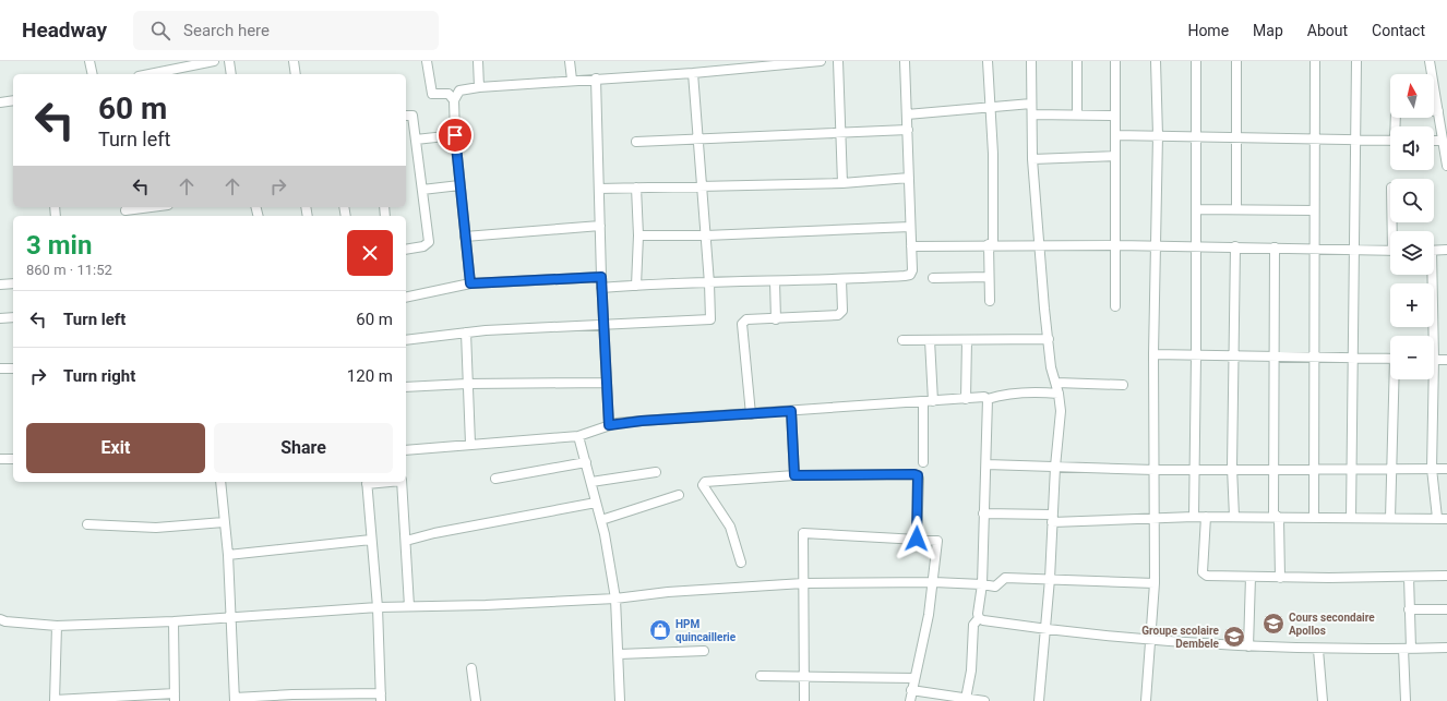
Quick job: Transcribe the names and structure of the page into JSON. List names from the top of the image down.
{
  "places": {
    "school or university": ["Cours secondaire Apollos", "Groupe scolaire Dembele"],
    "shop": ["HPM quincaillerie"]
  },
  "north": "top",
  "page": {
    "header": "Headway",
    "search": "Search here",
    "nav": [
      "Home",
      "Map",
      "About",
      "Contact"
    ],
    "map_buttons": ["+", "−"],
    "turn": ["60 m", "Turn left"],
    "heading": ["3 min", "860 m · 11:52"],
    "list": [
      {
        "name": "Turn left",
        "value": "60 m"
      },
      {
        "name": "Turn right",
        "value": "120 m"
      }
    ],
    "buttons": ["Exit", "Share"]
  }
}
